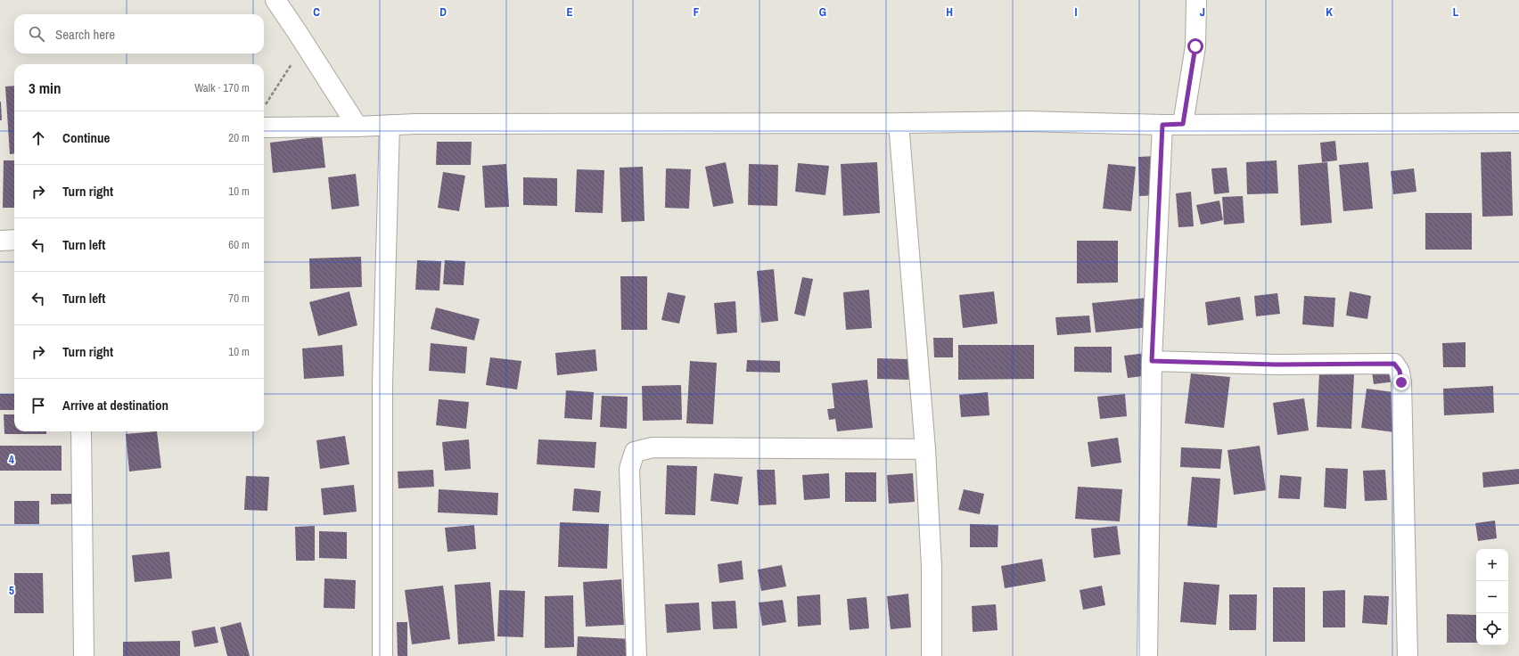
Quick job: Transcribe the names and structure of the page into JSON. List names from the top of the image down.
{
  "page": {
    "search": "Search here",
    "heading": ["3 min", "Walk · 170 m"],
    "list": [
      ["Continue", "20 m"],
      ["Turn right", "10 m"],
      ["Turn left", "60 m"],
      ["Turn left", "70 m"],
      ["Turn right", "10 m"],
      "Arrive at destination"
    ],
    "map_buttons": ["+", "−"]
  },
  "grid": {
    "columns": [
      "C",
      "D",
      "E",
      "F",
      "G",
      "H",
      "I",
      "J",
      "K",
      "L"
    ],
    "rows": ["4", "5"]
  }
}
